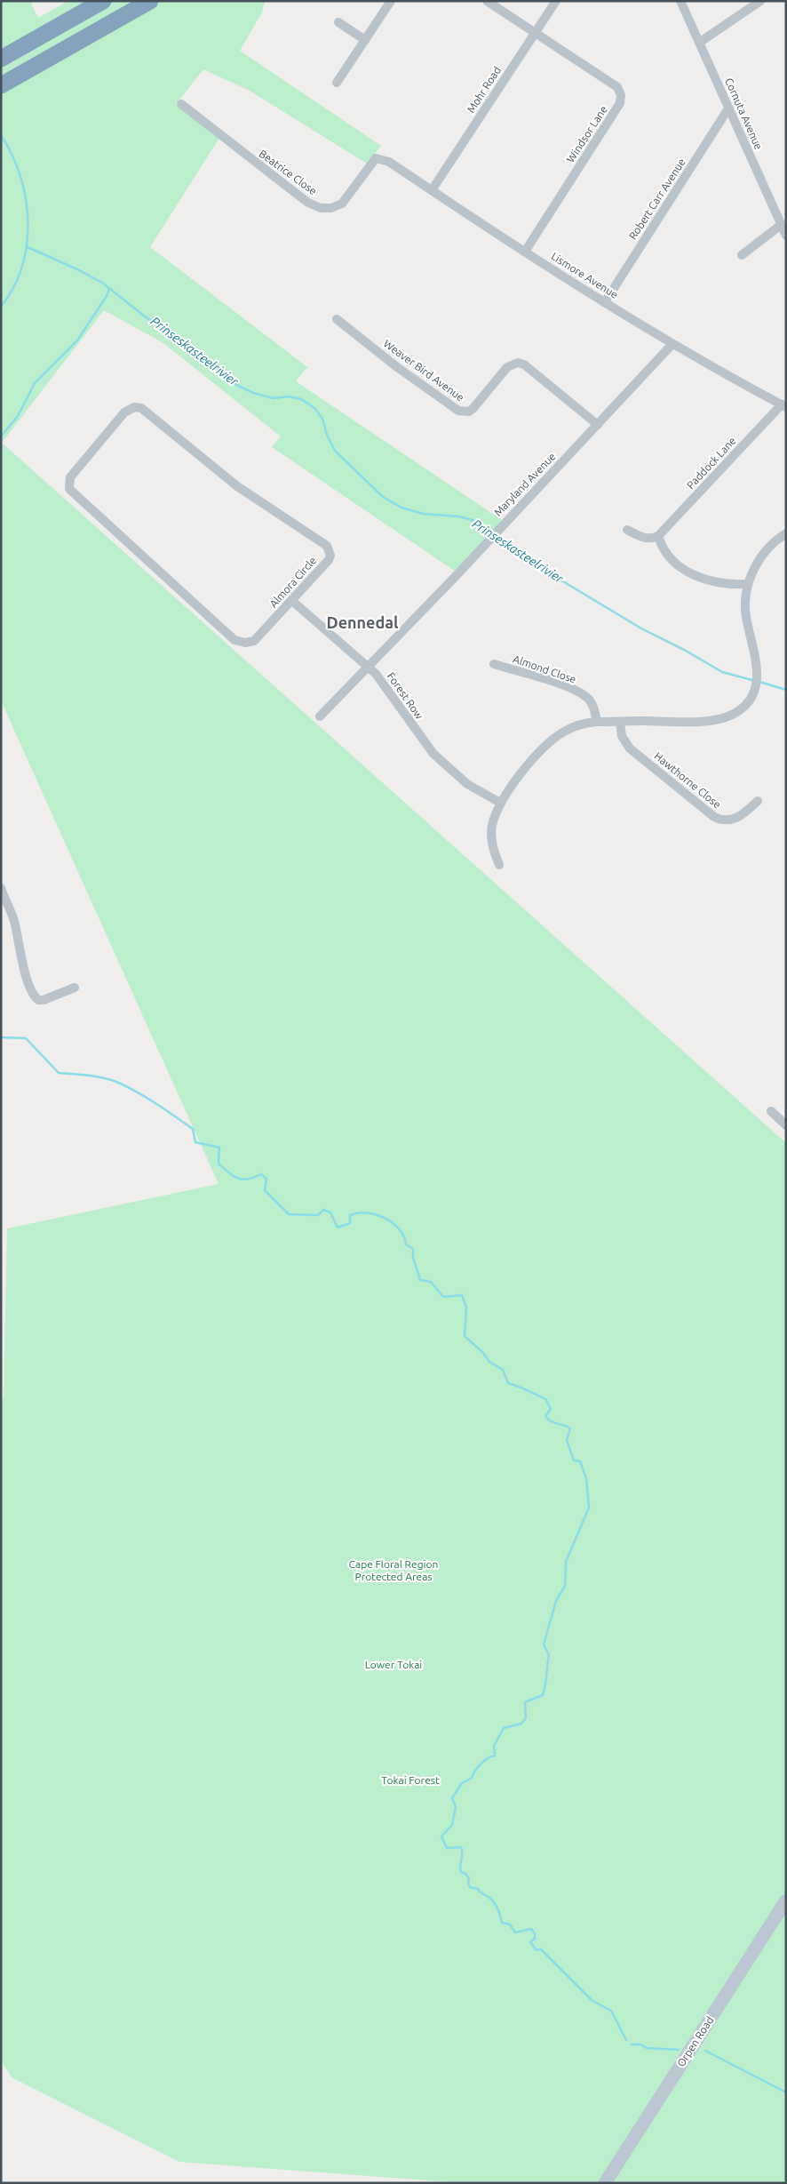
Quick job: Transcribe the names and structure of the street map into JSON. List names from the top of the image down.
{
  "streets": {
    "main road": ["Orpen Road"],
    "street": [
      "Mohr Road",
      "Cornuta Avenue",
      "Windsor Lane",
      "Beatrice Close",
      "Robert Carr Avenue",
      "Lismore Avenue",
      "Weaver Bird Avenue",
      "Paddock Lane",
      "Maryland Avenue",
      "Almora Circle",
      "Almond Close",
      "Forest Row",
      "Hawthorne Close"
    ]
  },
  "crossings": [
    ["Mohr Road", "Windsor Lane"],
    ["Mohr Road", "Lismore Avenue"],
    ["Cornuta Avenue", "Robert Carr Avenue"],
    ["Windsor Lane", "Lismore Avenue"],
    ["Beatrice Close", "Lismore Avenue"],
    ["Robert Carr Avenue", "Lismore Avenue"],
    ["Lismore Avenue", "Paddock Lane"],
    ["Lismore Avenue", "Maryland Avenue"],
    ["Weaver Bird Avenue", "Maryland Avenue"],
    ["Maryland Avenue", "Forest Row"],
    ["Almora Circle", "Forest Row"]
  ],
  "districts": ["Dennedal"],
  "water": ["Prinseskasteelrivier"],
  "parks": ["Cape Floral Region Protected Areas", "Lower Tokai", "Tokai Forest"]
}
